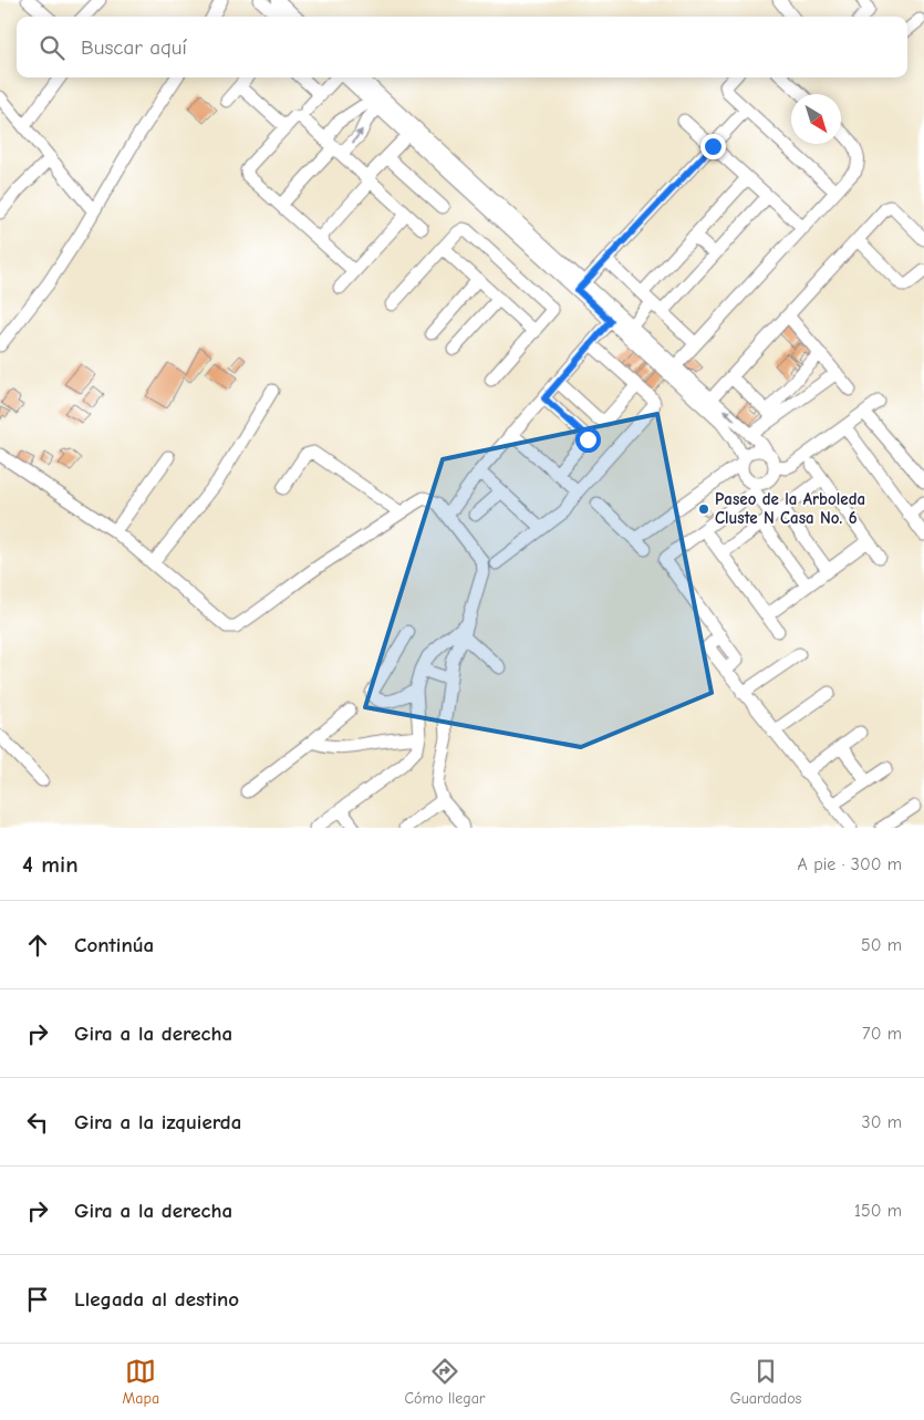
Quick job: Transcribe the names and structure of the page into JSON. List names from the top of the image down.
{
  "places": ["Paseo de la Arboleda Cluste N Casa No. 6"],
  "north": "bottom right",
  "page": {
    "search": "Buscar aquí",
    "heading": ["4 min", "A pie · 300 m"],
    "list": [
      ["Continúa", "50 m"],
      ["Gira a la derecha", "70 m"],
      ["Gira a la izquierda", "30 m"],
      ["Gira a la derecha", "150 m"],
      "Llegada al destino"
    ],
    "nav": ["Mapa", "Cómo llegar", "Guardados"]
  }
}
